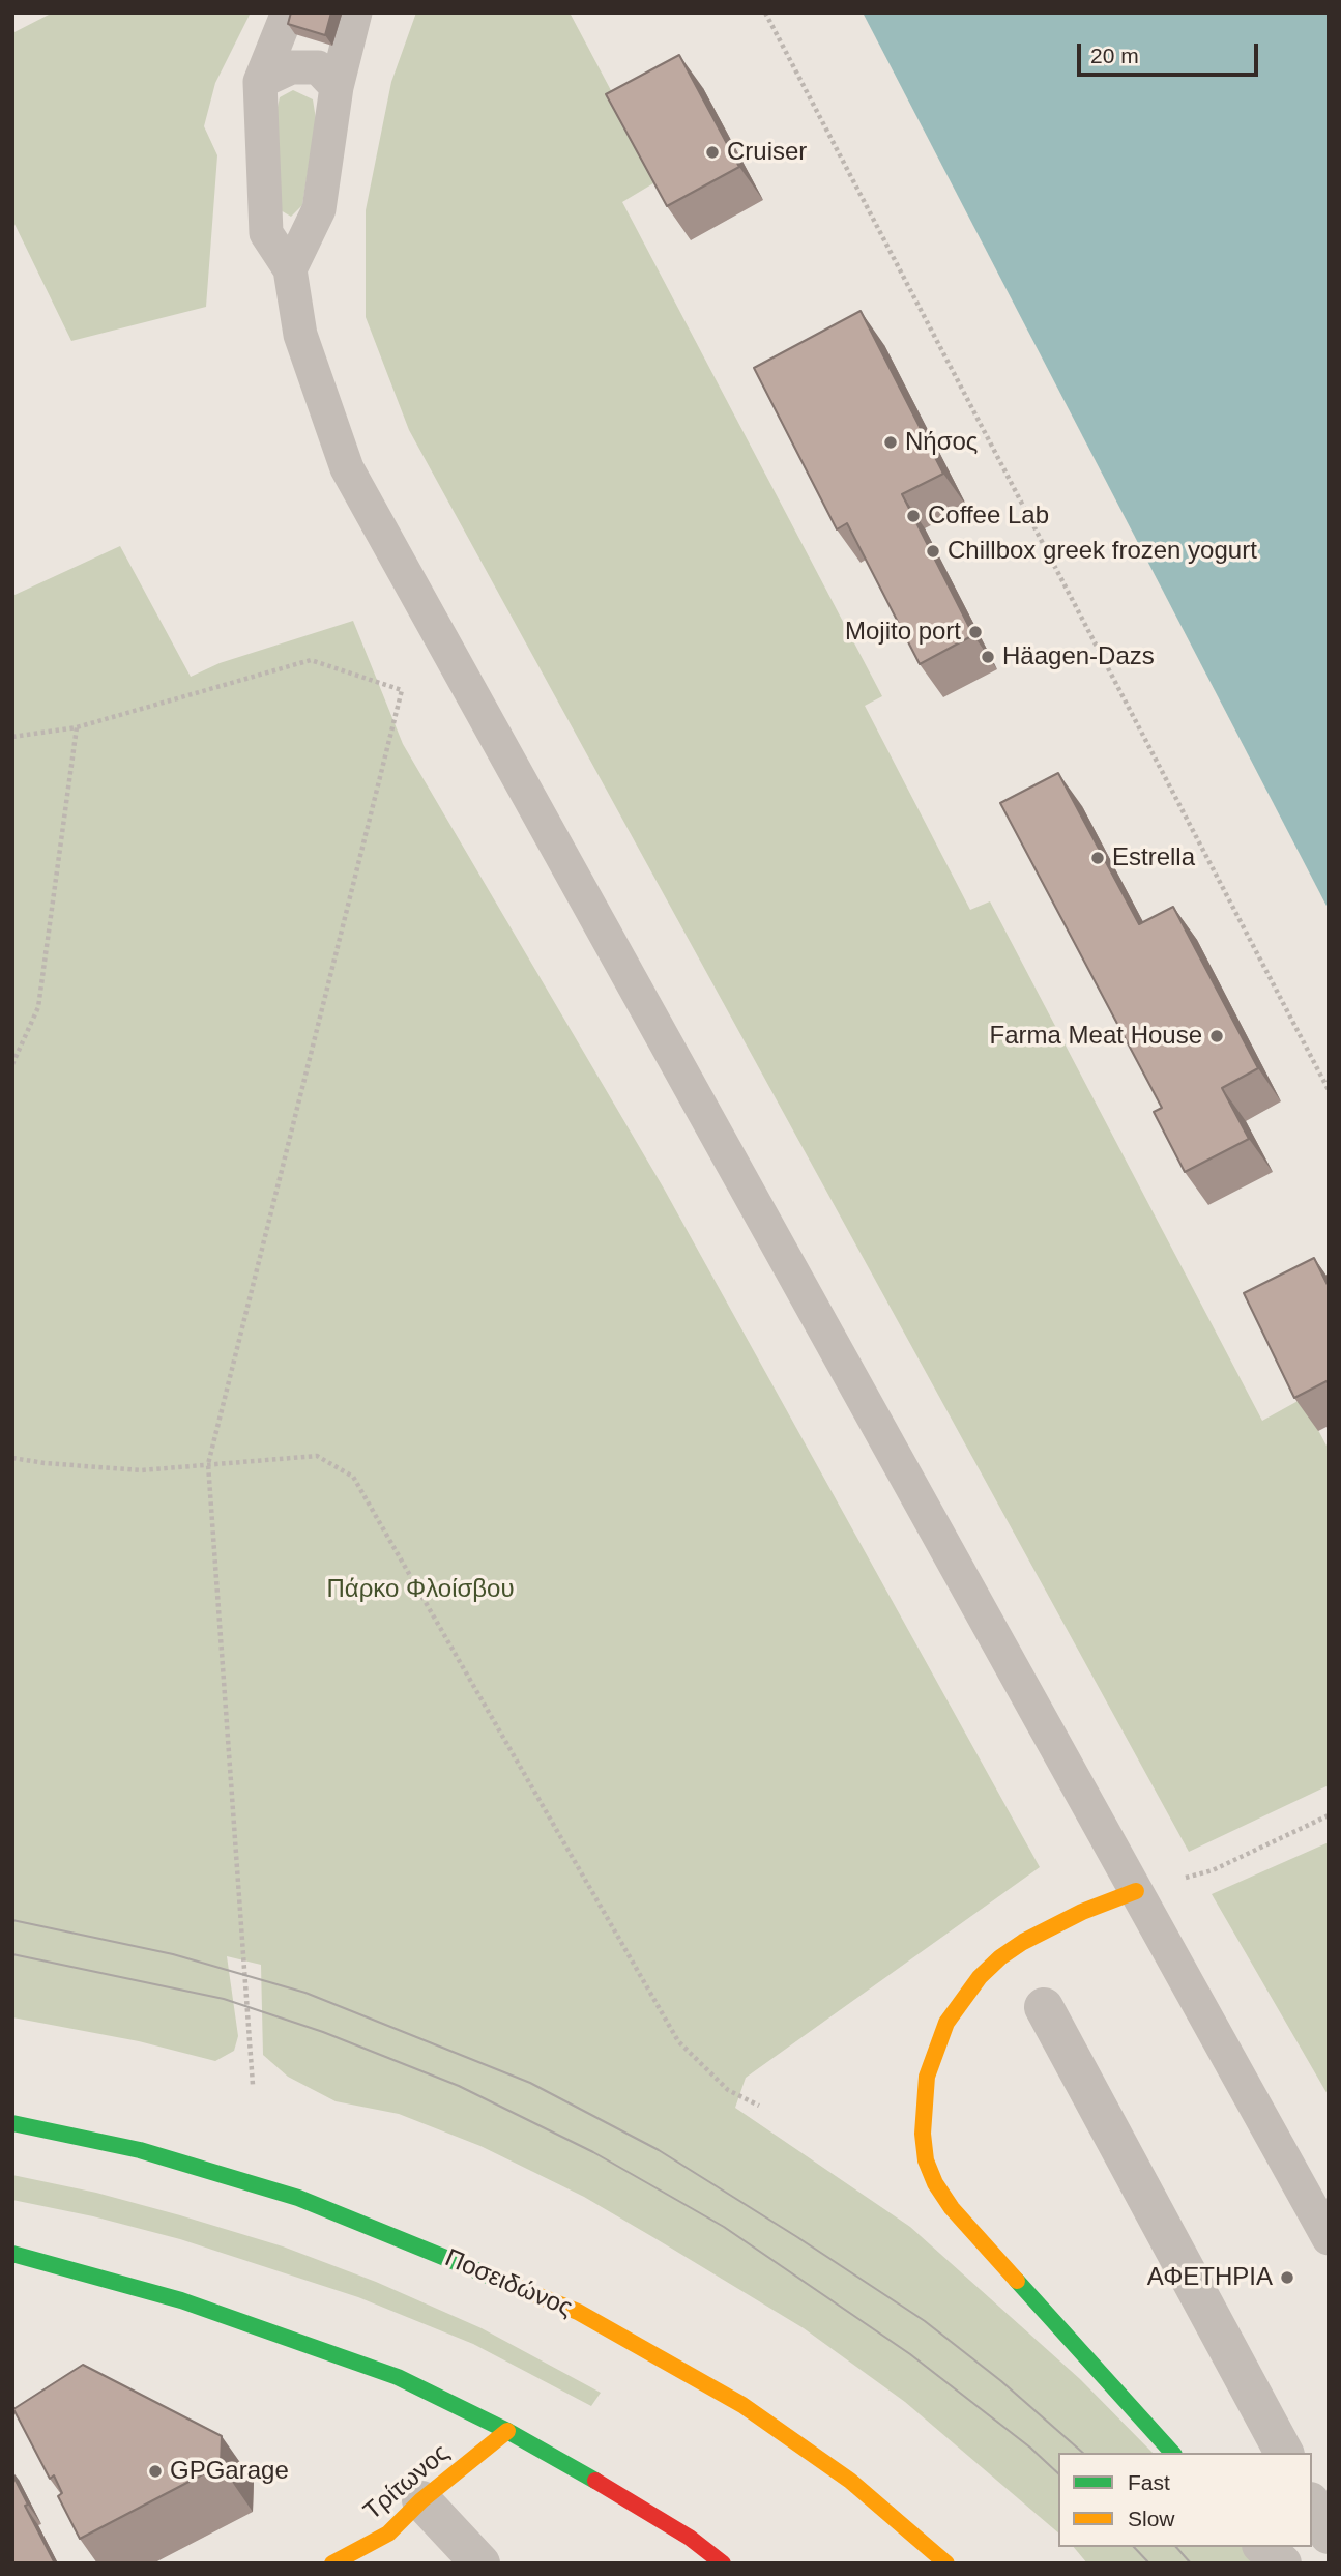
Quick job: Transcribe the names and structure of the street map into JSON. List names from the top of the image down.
{
  "streets": {
    "main road": ["Ποσειδώνος", "Τρίτωνος"]
  },
  "parks": ["Πάρκο Φλοίσβου"],
  "places": [
    "Cruiser",
    "Νήσος",
    "Coffee Lab",
    "Chillbox greek frozen yogurt",
    "Mojito port",
    "Häagen-Dazs",
    "Estrella",
    "Farma Meat House",
    "ΑΦΕΤΗΡΙΑ",
    "GPGarage"
  ],
  "legend": ["Fast", "Slow"],
  "scale_bar": "20 m"
}
